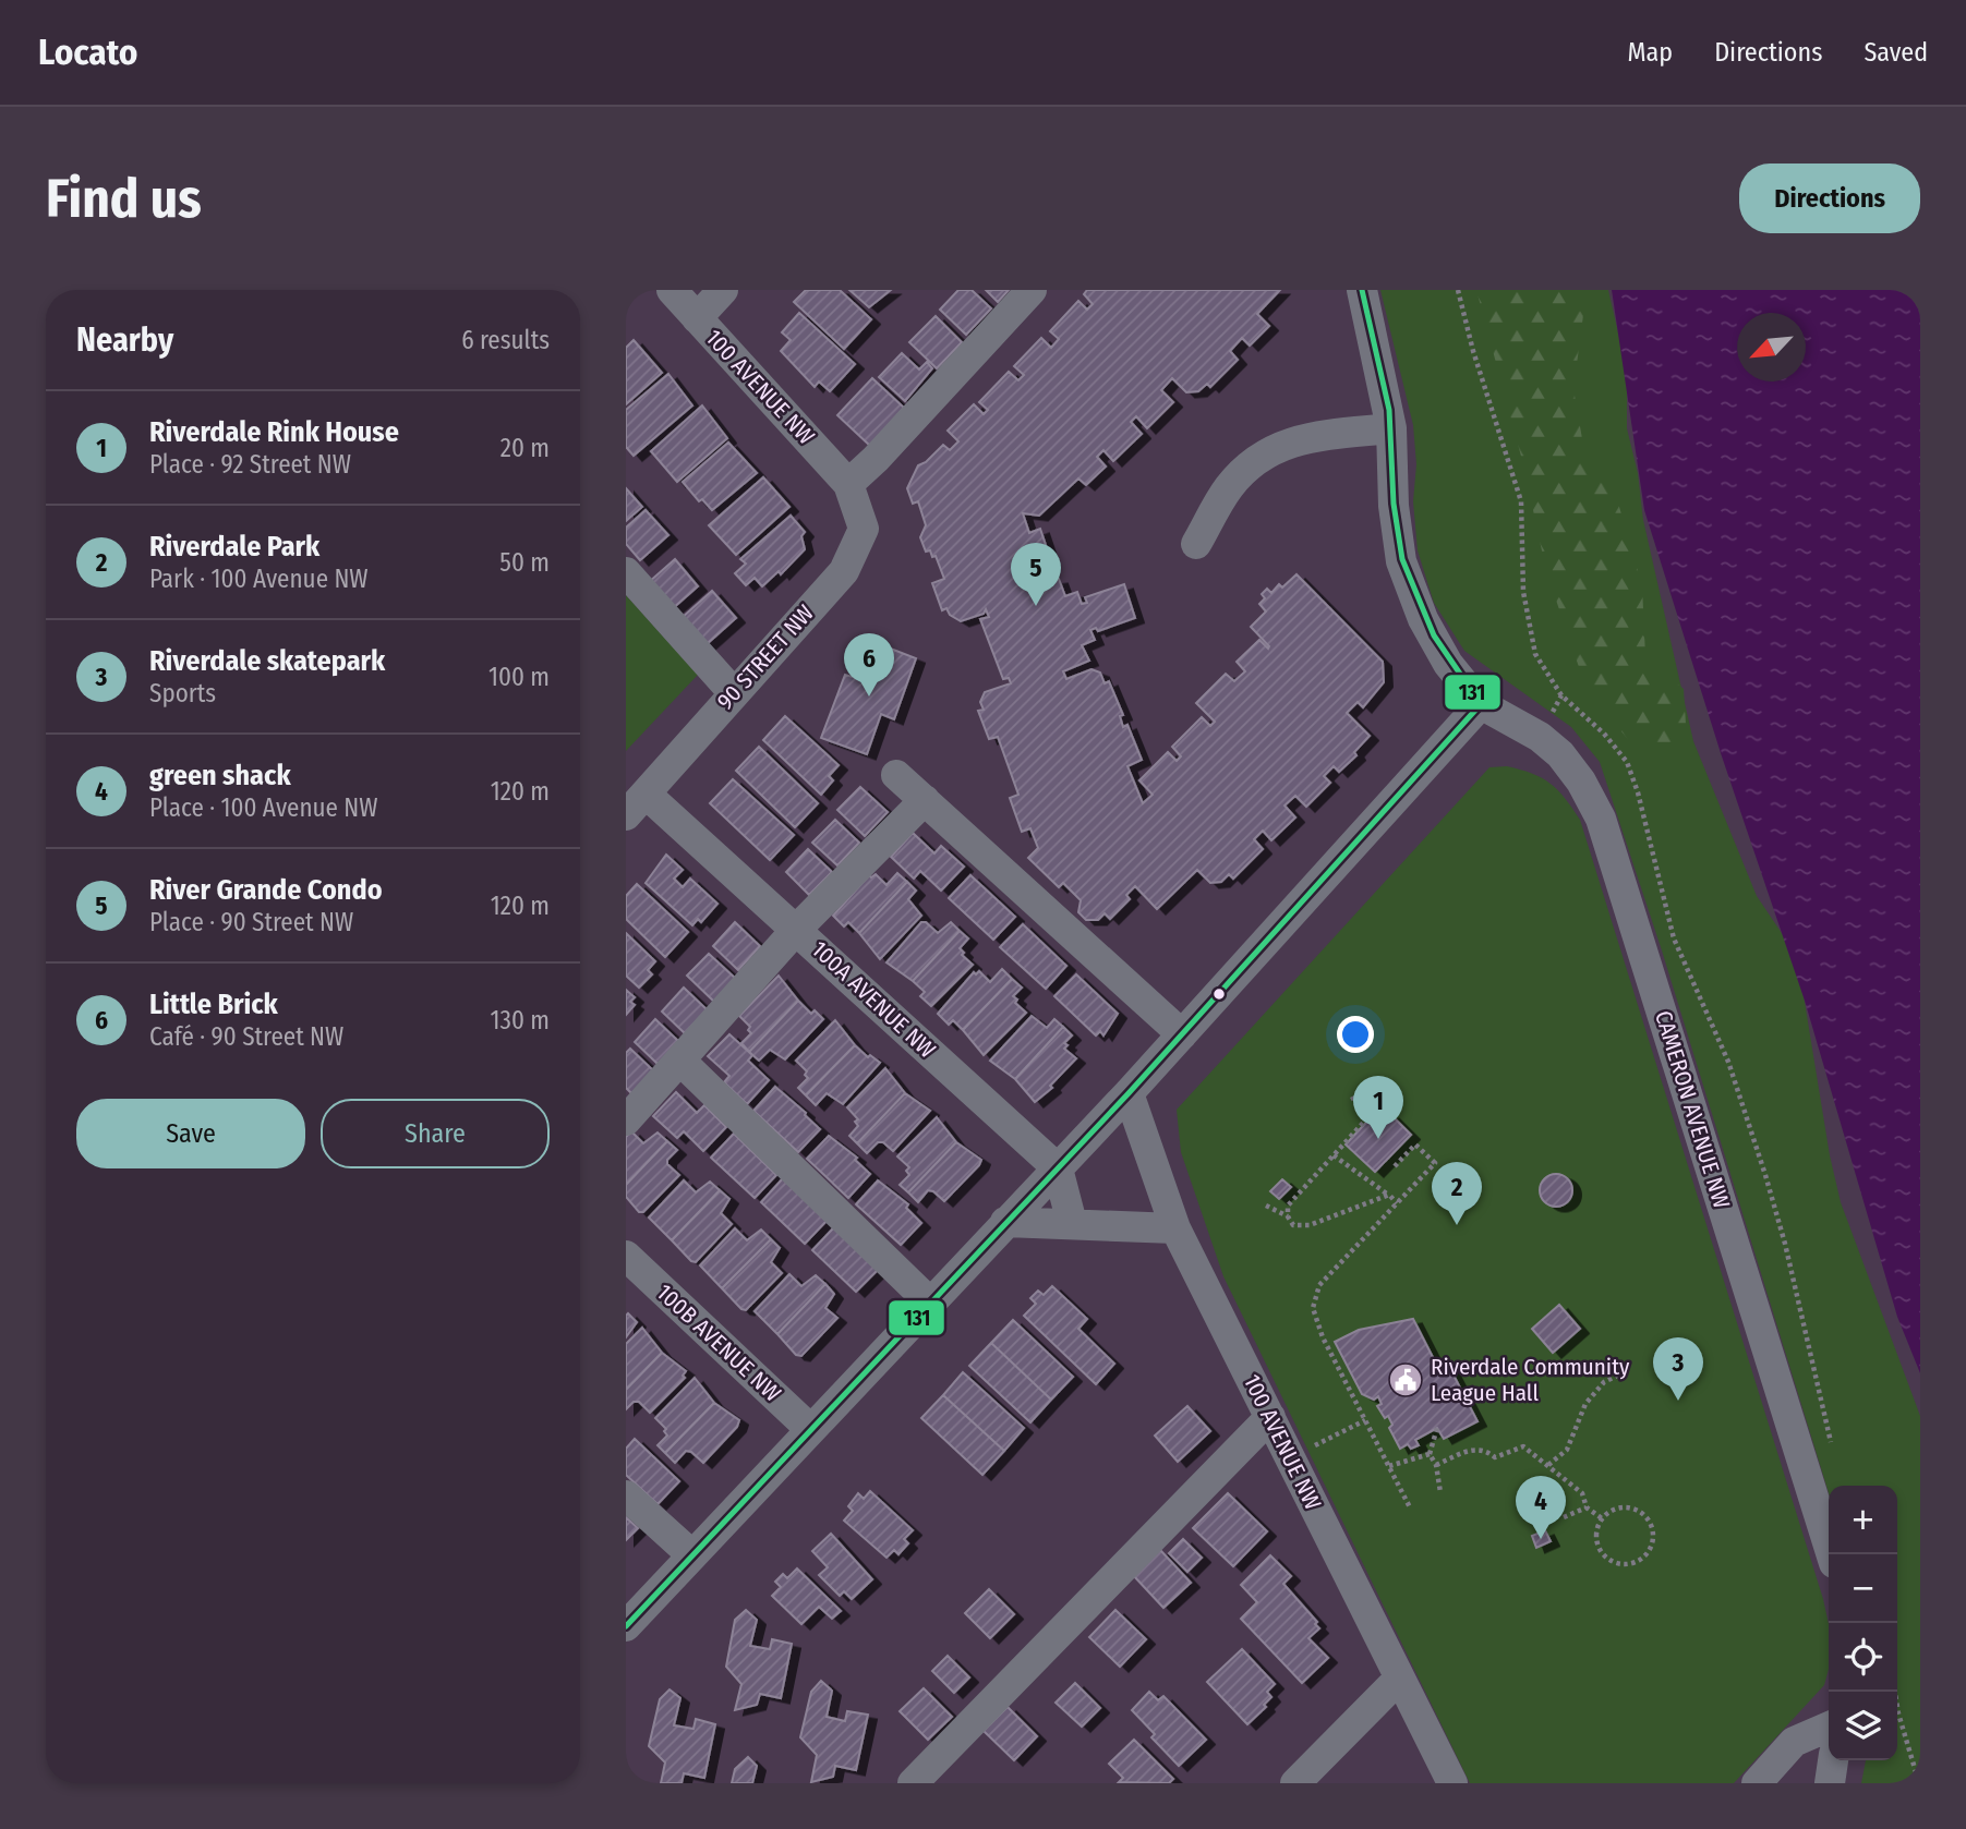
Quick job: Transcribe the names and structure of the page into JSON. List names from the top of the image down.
{
  "streets": {
    "street": [
      "100 AVENUE NW",
      "90 STREET NW",
      "100A AVENUE NW",
      "CAMERON AVENUE NW",
      "100B AVENUE NW"
    ]
  },
  "crossings": [
    ["100 AVENUE NW", "90 STREET NW"],
    ["90 STREET NW", "100A AVENUE NW"]
  ],
  "places": {
    "public building": ["Riverdale Community League Hall"]
  },
  "lines": ["transit line 131"],
  "north": "bottom left",
  "page": {
    "header": "Locato",
    "nav": ["Map", "Directions", "Saved"],
    "buttons": [
      "Directions",
      ["Save", "Share"]
    ],
    "title": "Find us",
    "heading": ["Nearby", "6 results"],
    "list": [
      {
        "mark": "1",
        "name": "Riverdale Rink House",
        "note": "Place · 92 Street NW",
        "value": "20 m"
      },
      {
        "mark": "2",
        "name": "Riverdale Park",
        "note": "Park · 100 Avenue NW",
        "value": "50 m"
      },
      {
        "mark": "3",
        "name": "Riverdale skatepark",
        "note": "Sports",
        "value": "100 m"
      },
      {
        "mark": "4",
        "name": "green shack",
        "note": "Place · 100 Avenue NW",
        "value": "120 m"
      },
      {
        "mark": "5",
        "name": "River Grande Condo",
        "note": "Place · 90 Street NW",
        "value": "120 m"
      },
      {
        "mark": "6",
        "name": "Little Brick",
        "note": "Café · 90 Street NW",
        "value": "130 m"
      }
    ],
    "pins": [
      "5",
      "6",
      "1",
      "2",
      "3",
      "4"
    ],
    "map_buttons": ["+", "−"]
  }
}
